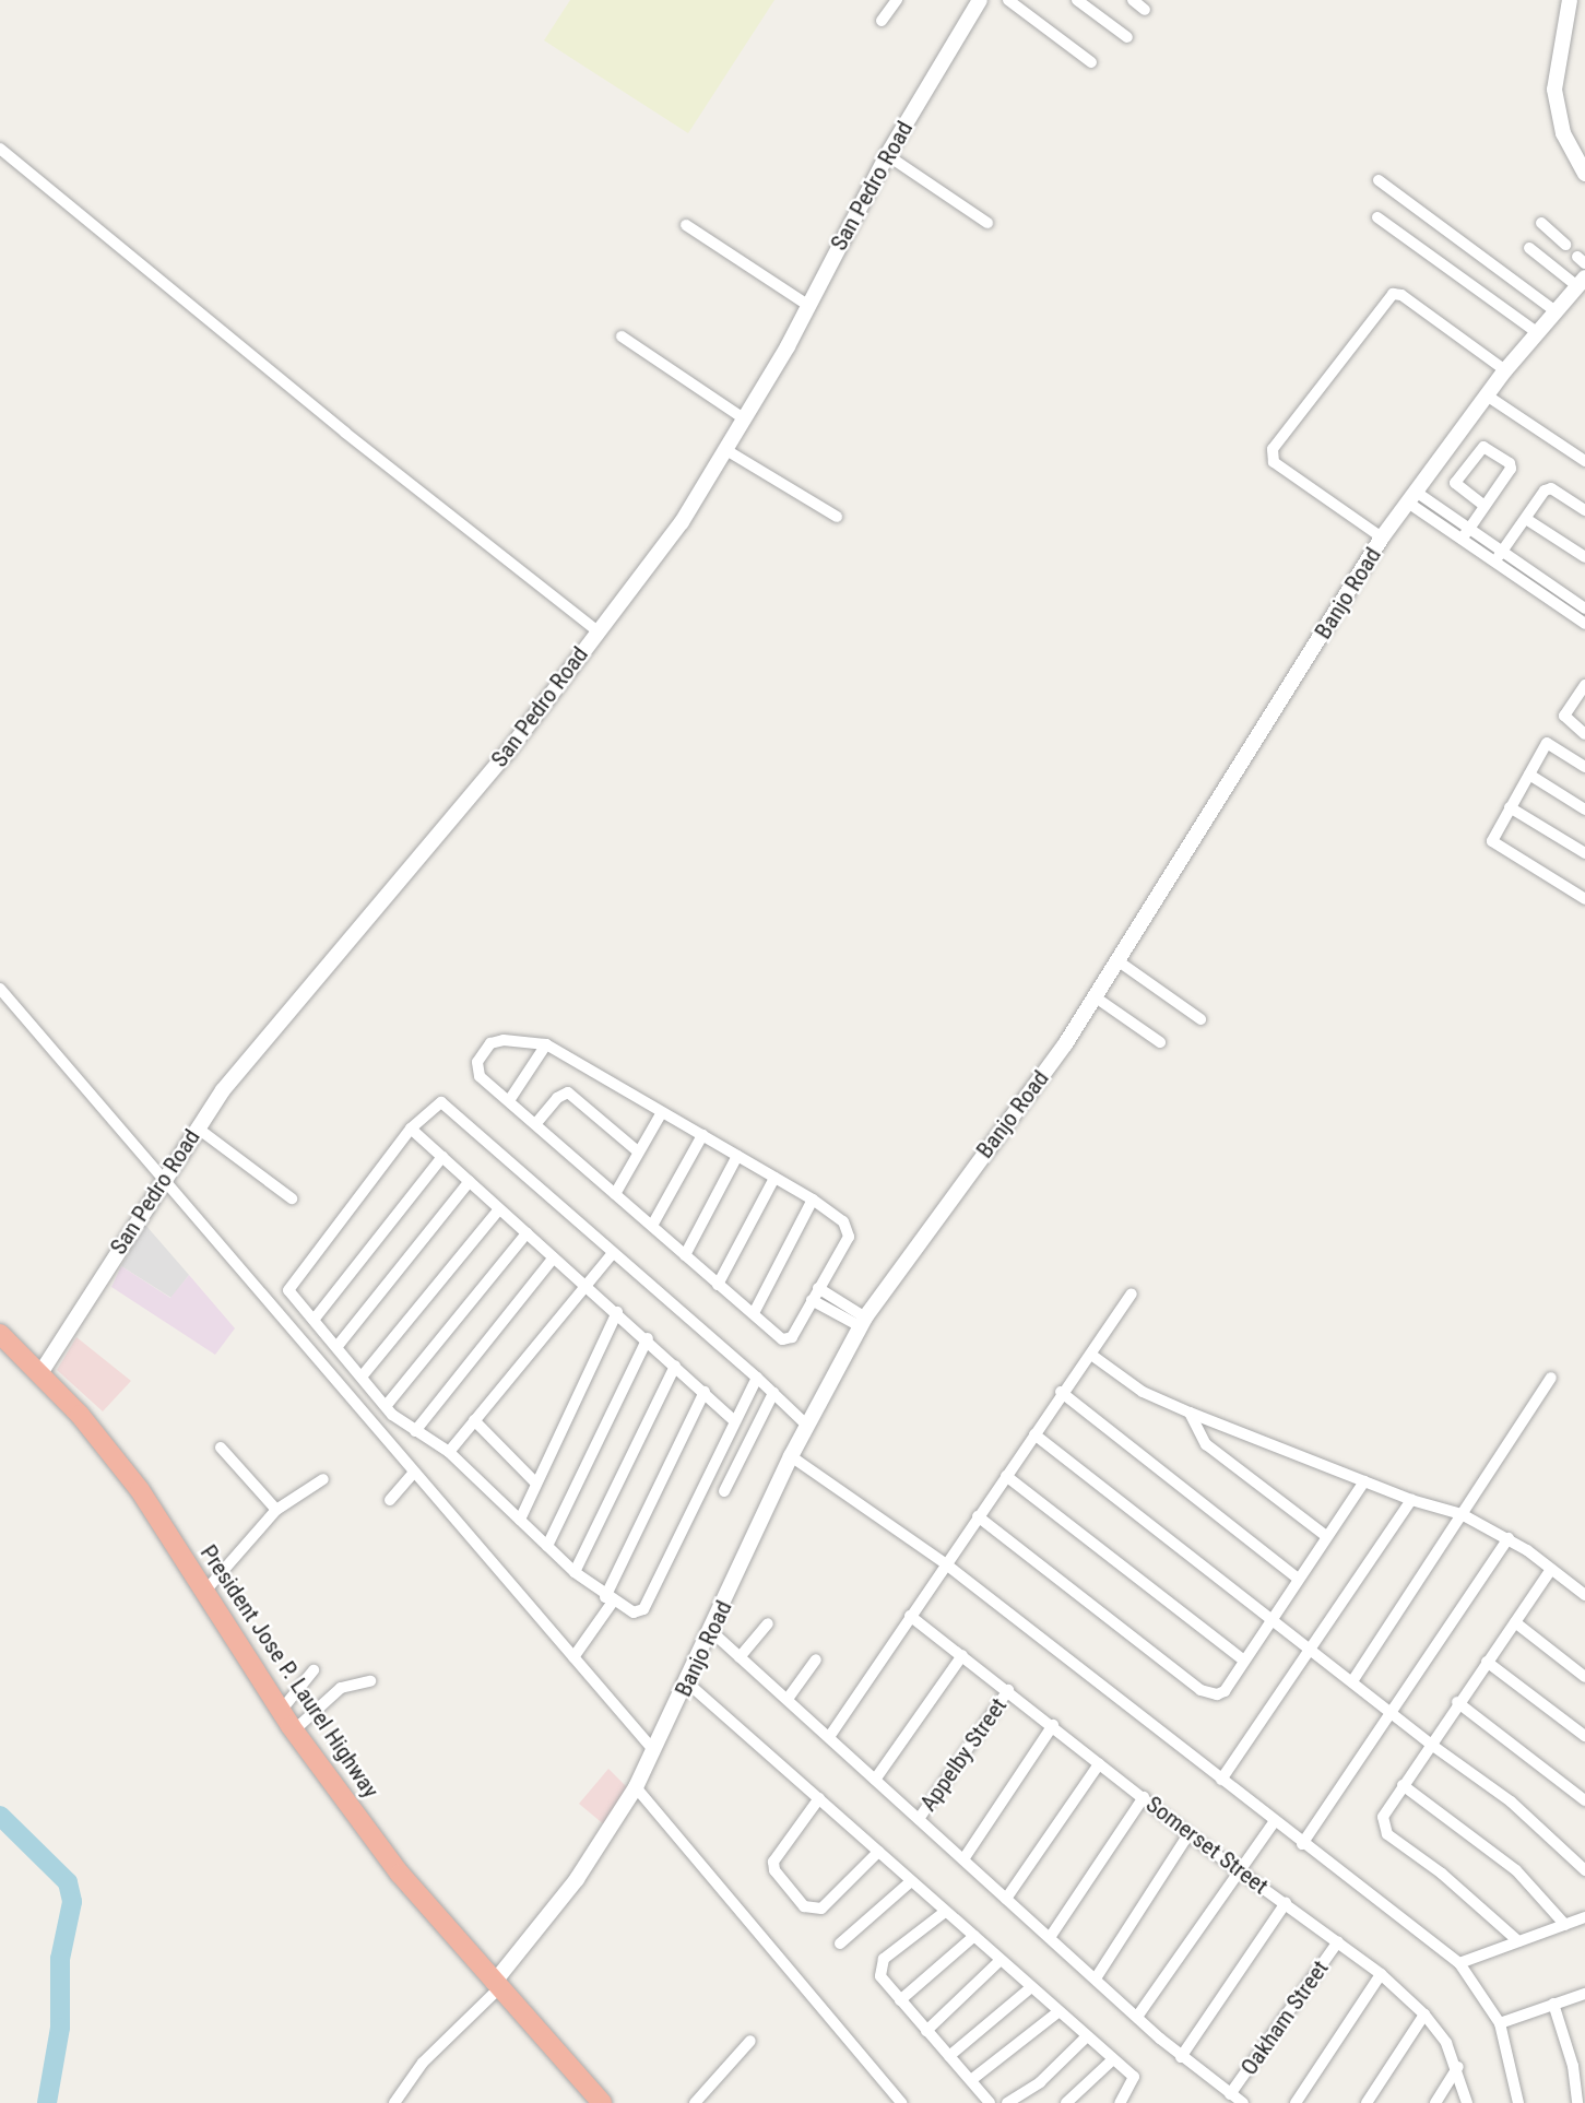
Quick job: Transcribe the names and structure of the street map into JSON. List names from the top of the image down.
{
  "streets": {
    "highway": ["President Jose P. Laurel Highway"],
    "street": [
      "San Pedro Road",
      "Banjo Road",
      "Appelby Street",
      "Somerset Street",
      "Oakham Street"
    ]
  },
  "crossings": [
    ["San Pedro Road", "President Jose P. Laurel Highway"],
    ["Banjo Road", "President Jose P. Laurel Highway"],
    ["Appelby Street", "Somerset Street"],
    ["Somerset Street", "Oakham Street"]
  ]
}
